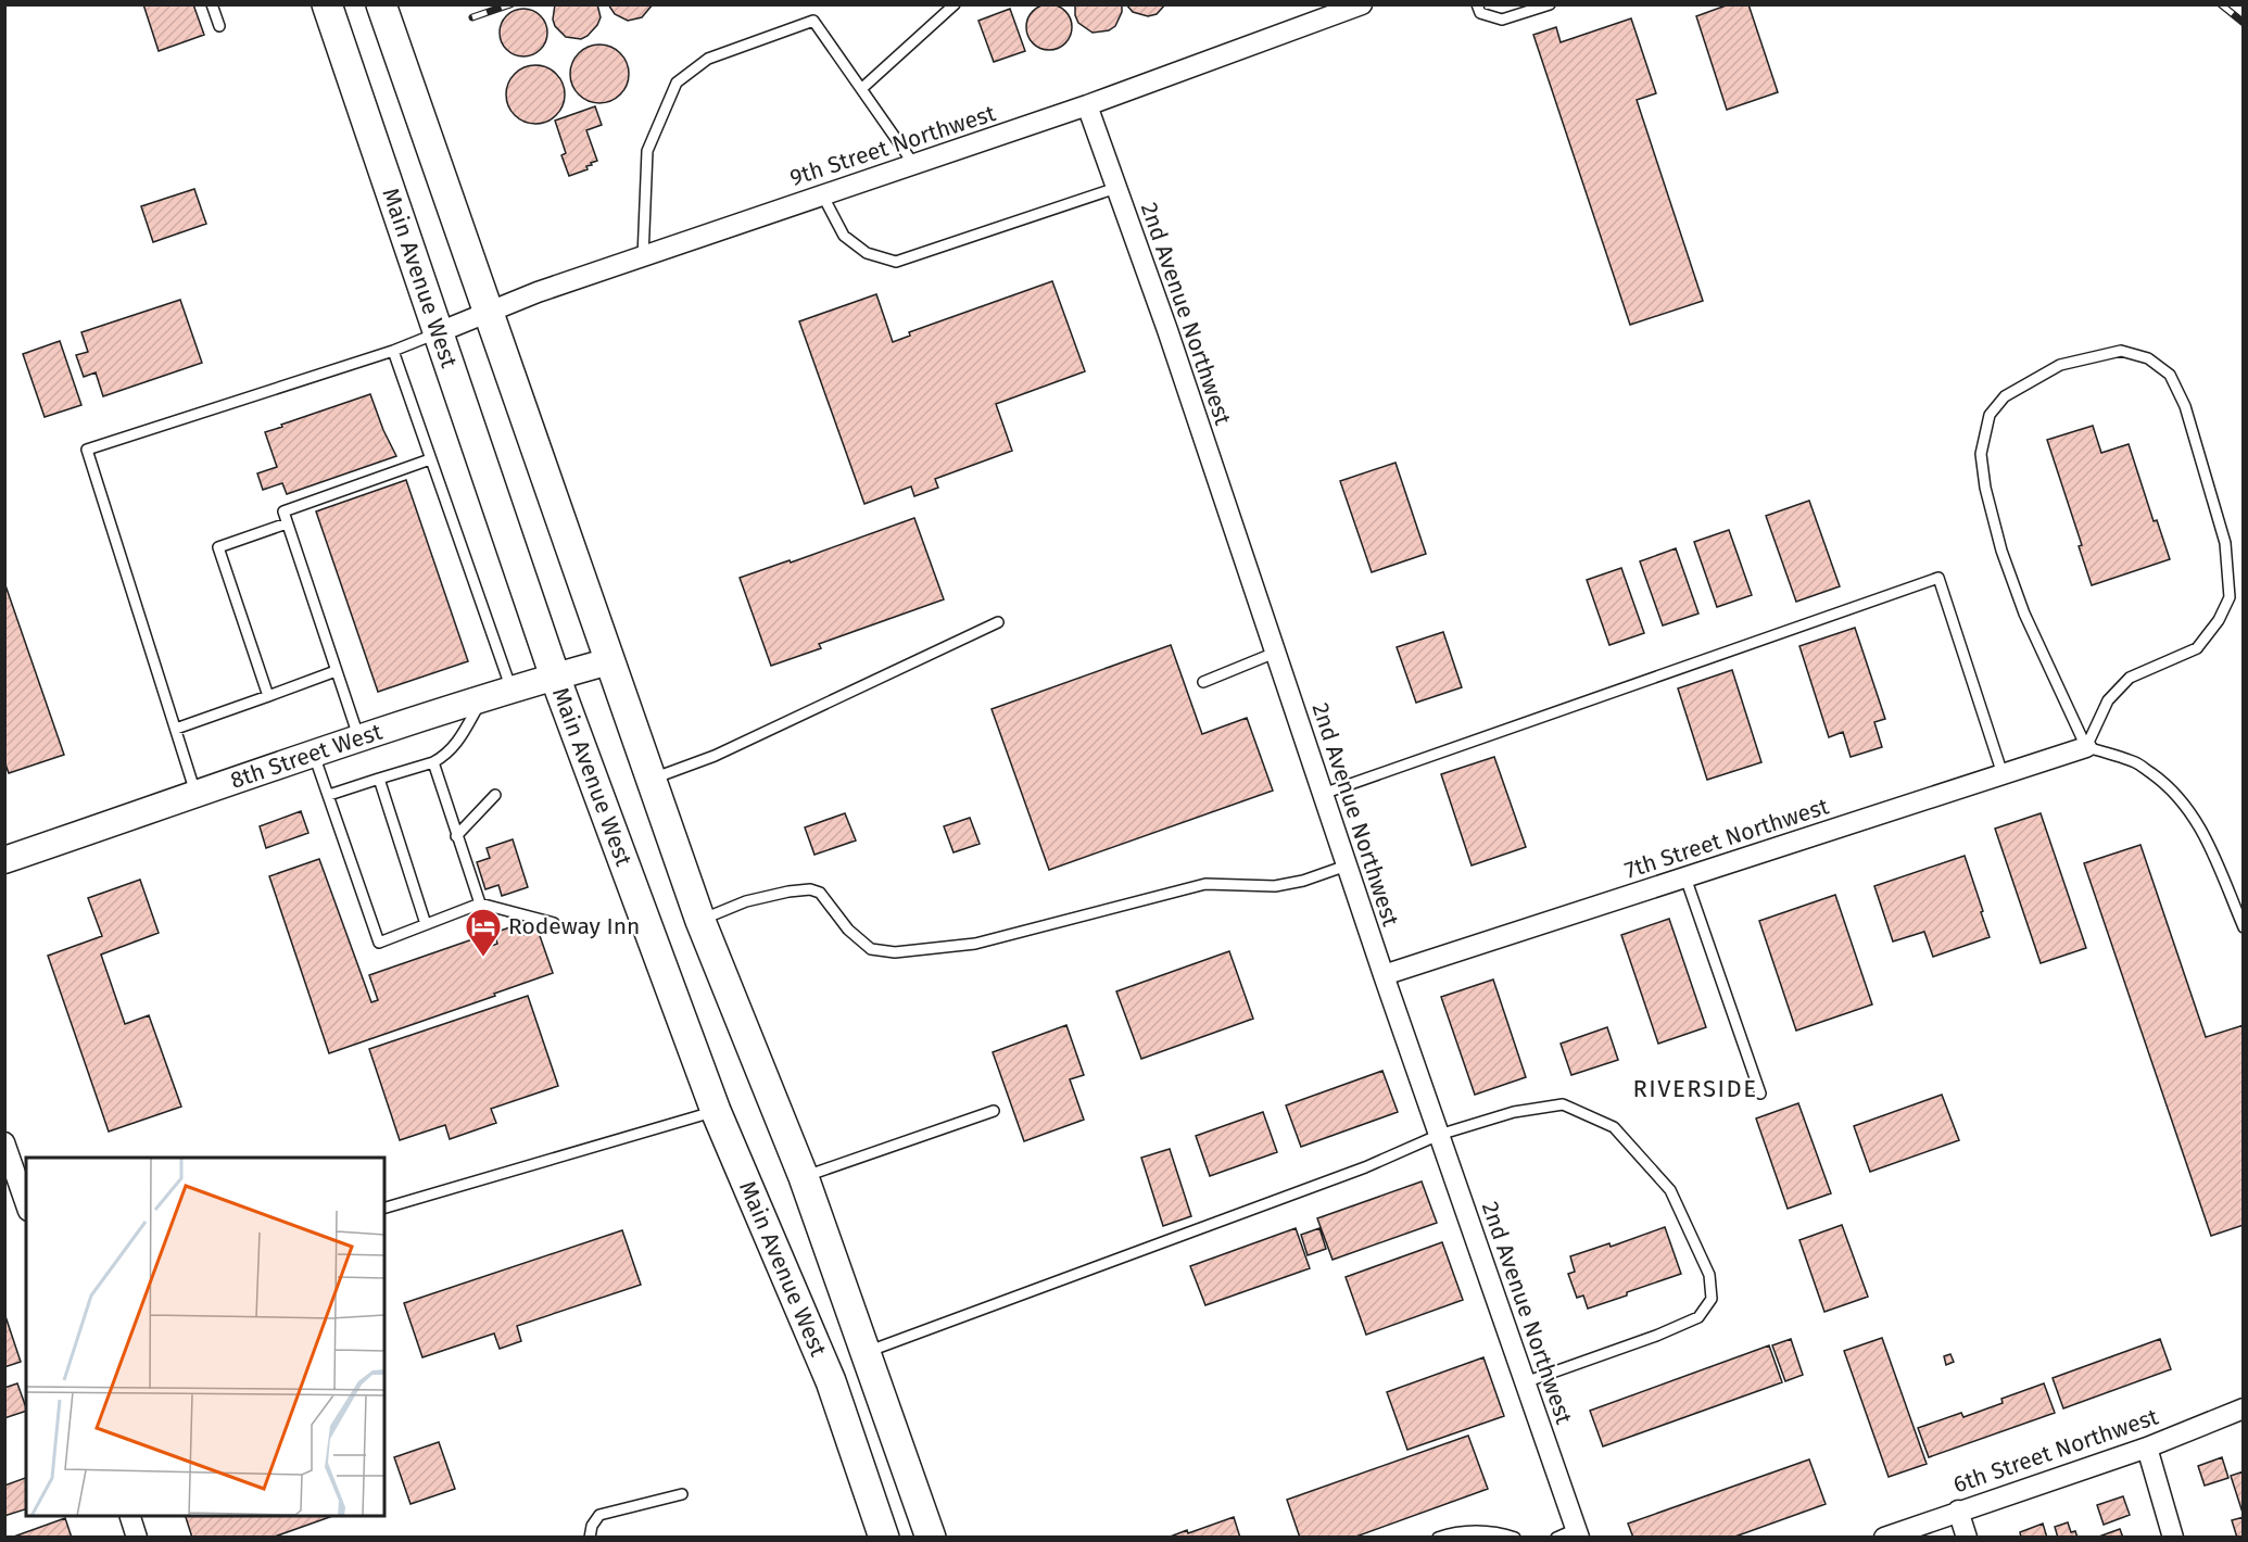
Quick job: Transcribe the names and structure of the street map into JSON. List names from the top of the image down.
{
  "streets": {
    "main road": ["Main Avenue West"],
    "street": [
      "9th Street Northwest",
      "2nd Avenue Northwest",
      "8th Street West",
      "7th Street Northwest",
      "6th Street Northwest"
    ]
  },
  "crossings": [
    ["9th Street Northwest", "Main Avenue West"],
    ["9th Street Northwest", "2nd Avenue Northwest"],
    ["Main Avenue West", "8th Street West"],
    ["2nd Avenue Northwest", "7th Street Northwest"]
  ],
  "districts": ["RIVERSIDE"],
  "places": {
    "hotel": ["Rodeway Inn"]
  }
}
